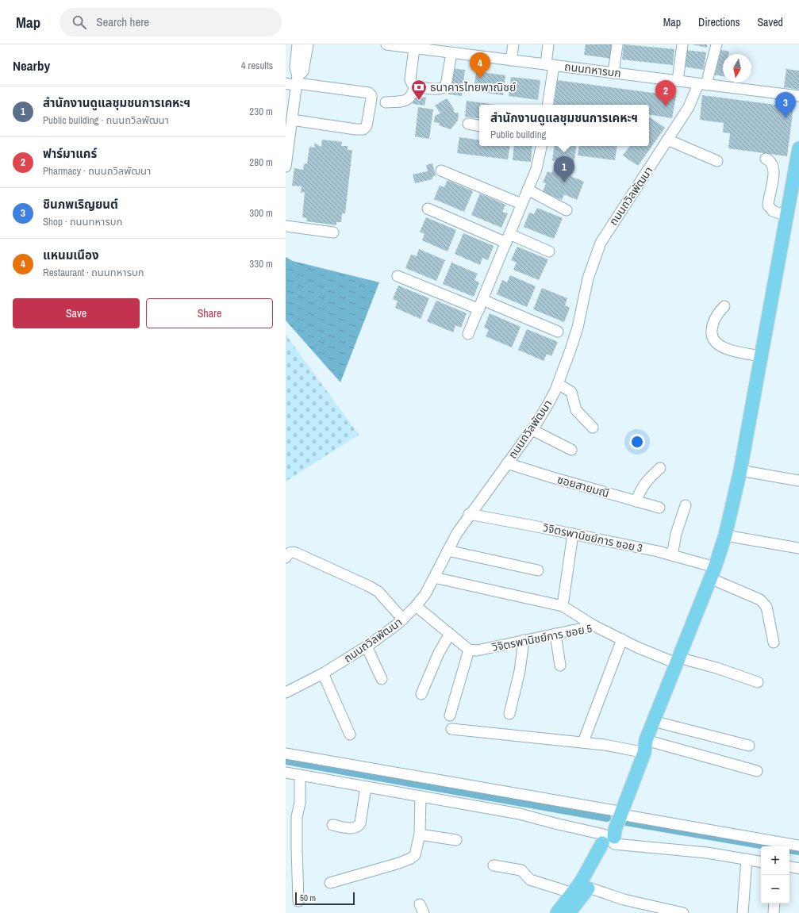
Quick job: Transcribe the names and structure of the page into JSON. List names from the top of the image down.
{
  "streets": {
    "street": [
      "ถนนทหารบก",
      "ถนนถวิลพัฒนา",
      "ซอยสายมณี",
      "วิจิตรพานิชย์การ ซอย 3",
      "วิจิตรพานิชย์การ ซอย 5"
    ]
  },
  "crossings": [
    ["ถนนทหารบก", "ถนนถวิลพัฒนา"],
    ["ถนนถวิลพัฒนา", "ซอยสายมณี"],
    ["ถนนถวิลพัฒนา", "วิจิตรพานิชย์การ ซอย 3"]
  ],
  "places": {
    "bank": ["ธนาคารไทยพาณิชย์"]
  },
  "scale_bar": "50 m",
  "north": "bottom",
  "page": {
    "header": "Map",
    "search": "Search here",
    "nav": ["Map", "Directions", "Saved"],
    "heading": ["Nearby", "4 results"],
    "pins": [
      "4",
      "2",
      "3",
      "1"
    ],
    "list": [
      {
        "mark": "1",
        "name": "สำนักงานดูแลชุมชนการเคหะฯ",
        "note": "Public building · ถนนถวิลพัฒนา",
        "value": "230 m"
      },
      {
        "mark": "2",
        "name": "ฟาร์มาแคร์",
        "note": "Pharmacy · ถนนถวิลพัฒนา",
        "value": "280 m"
      },
      {
        "mark": "3",
        "name": "ชินภพเริญยนต์",
        "note": "Shop · ถนนทหารบก",
        "value": "300 m"
      },
      {
        "mark": "4",
        "name": "แหนมเนือง",
        "note": "Restaurant · ถนนทหารบก",
        "value": "330 m"
      }
    ],
    "popup": ["สำนักงานดูแลชุมชนการเคหะฯ", "Public building"],
    "buttons": ["Save", "Share"],
    "map_buttons": ["+", "−"],
    "scale": "50 m"
  }
}
